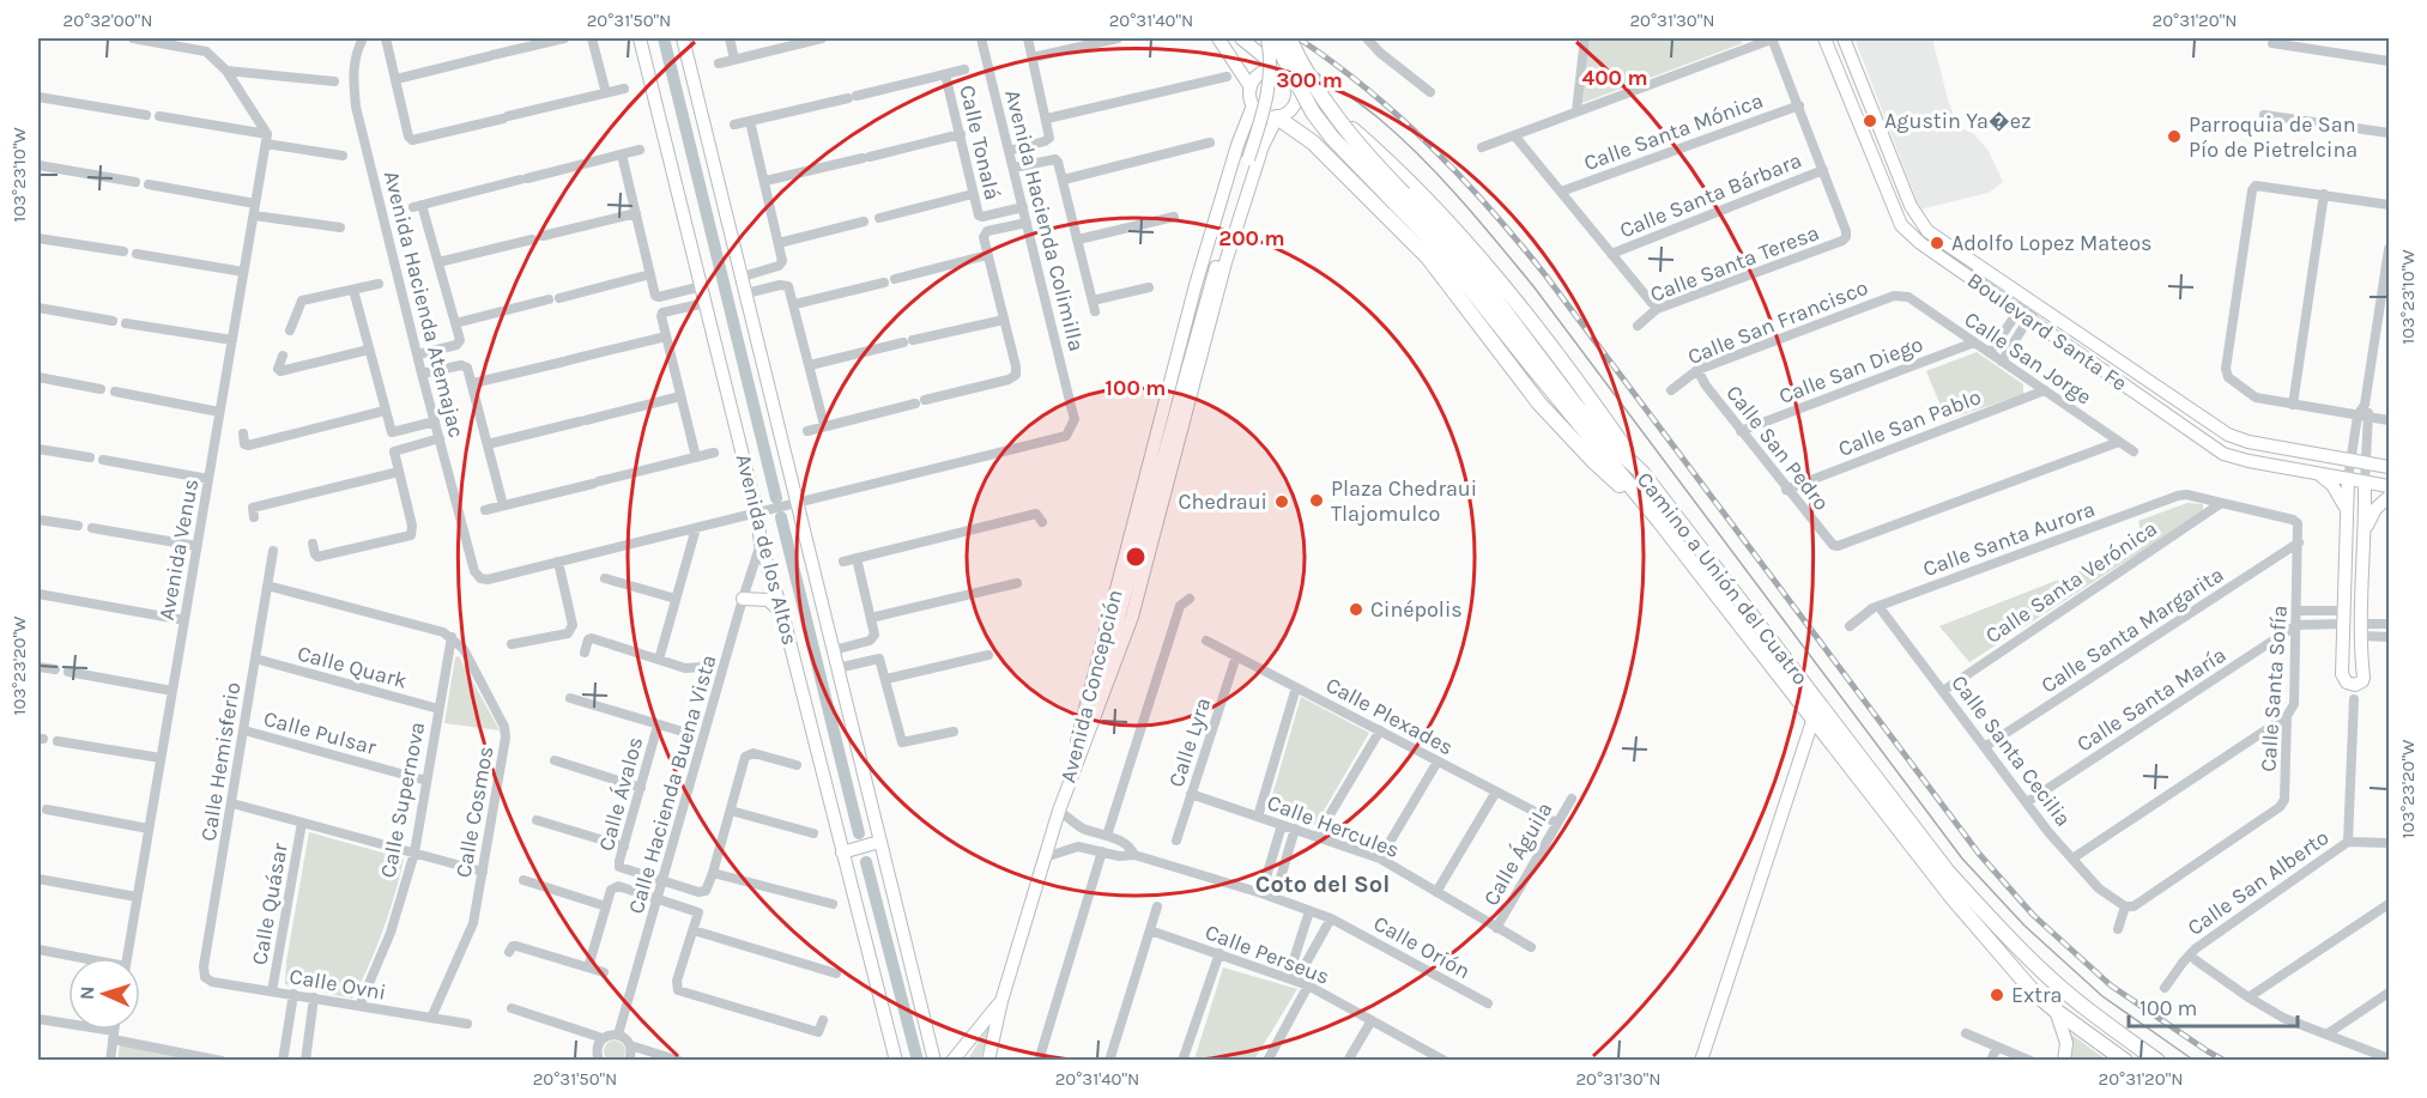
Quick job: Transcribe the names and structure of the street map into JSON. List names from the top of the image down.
{
  "streets": {
    "main road": [
      "Boulevard Santa Fe",
      "Avenida de los Altos",
      "Camino a Unión del Cuatro",
      "Avenida Concepción"
    ],
    "street": [
      "Calle Santa Mónica",
      "Calle Tonalá",
      "Calle Santa Bárbara",
      "Avenida Hacienda Colimilla",
      "Calle Santa Teresa",
      "Avenida Hacienda Atemajac",
      "Calle San Francisco",
      "Calle San Jorge",
      "Calle San Diego",
      "Calle San Pablo",
      "Calle San Pedro",
      "Calle Santa Aurora",
      "Avenida Venus",
      "Calle Santa Verónica",
      "Calle Santa Margarita",
      "Calle Quark",
      "Calle Santa Sofía",
      "Calle Santa María",
      "Calle Plexades",
      "Calle Pulsar",
      "Calle Lyra",
      "Calle Santa Cecilia",
      "Calle Hemisferio",
      "Calle Hacienda Buena Vista",
      "Calle Ávalos",
      "Calle Supernova",
      "Calle Cosmos",
      "Calle Hercules",
      "Calle Águila",
      "Calle San Alberto",
      "Calle Quásar",
      "Calle Orión",
      "Calle Perseus",
      "Calle Ovni"
    ]
  },
  "crossings": [
    ["Calle Tonalá", "Avenida Hacienda Colimilla"],
    ["Calle Santa Bárbara", "Calle Santa Teresa"],
    ["Avenida Hacienda Colimilla", "Avenida Hacienda Atemajac"],
    ["Avenida Hacienda Colimilla", "Avenida de los Altos"],
    ["Calle San Francisco", "Calle San Jorge"],
    ["Calle San Francisco", "Calle San Pedro"],
    ["Calle San Jorge", "Calle San Diego"],
    ["Calle San Jorge", "Calle San Pablo"],
    ["Calle San Jorge", "Calle San Pedro"],
    ["Calle San Diego", "Calle San Pedro"],
    ["Calle San Pablo", "Calle San Pedro"],
    ["Calle Santa Aurora", "Calle Santa Verónica"],
    ["Calle Santa Aurora", "Calle Santa Cecilia"],
    ["Avenida de los Altos", "Calle Hacienda Buena Vista"],
    ["Calle Santa Verónica", "Calle Santa Cecilia"],
    ["Calle Santa Margarita", "Calle Santa Sofía"],
    ["Calle Santa Margarita", "Calle Santa Cecilia"],
    ["Calle Quark", "Calle Hemisferio"],
    ["Calle Quark", "Calle Supernova"],
    ["Avenida Concepción", "Calle Orión"],
    ["Calle Santa Sofía", "Calle Santa María"],
    ["Calle Santa Sofía", "Calle Santa Cecilia"],
    ["Calle Santa María", "Calle Santa Cecilia"],
    ["Calle Plexades", "Calle Lyra"],
    ["Calle Plexades", "Calle Águila"],
    ["Calle Pulsar", "Calle Hemisferio"],
    ["Calle Pulsar", "Calle Supernova"],
    ["Calle Lyra", "Calle Hercules"],
    ["Calle Hemisferio", "Calle Ovni"],
    ["Calle Hacienda Buena Vista", "Calle Ávalos"],
    ["Calle Supernova", "Calle Cosmos"],
    ["Calle Supernova", "Calle Ovni"],
    ["Calle Cosmos", "Calle Ovni"],
    ["Calle Hercules", "Calle Águila"],
    ["Calle Quásar", "Calle Ovni"]
  ],
  "districts": ["Coto del Sol"],
  "places": [
    "Agustin Ya�ez",
    "Parroquia de San Pío de Pietrelcina",
    "Adolfo Lopez Mateos",
    "Plaza Chedraui Tlajomulco",
    "Chedraui",
    "Cinépolis",
    "Extra"
  ],
  "scale_bar": "100 m",
  "north": "left",
  "coordinates": [
    "20°32'00\"N",
    "20°31'50\"N",
    "20°31'40\"N",
    "20°31'30\"N",
    "20°31'20\"N",
    "103°23'10\"W",
    "103°23'20\"W"
  ],
  "rings": [
    "400 m",
    "300 m",
    "200 m",
    "100 m"
  ]
}
